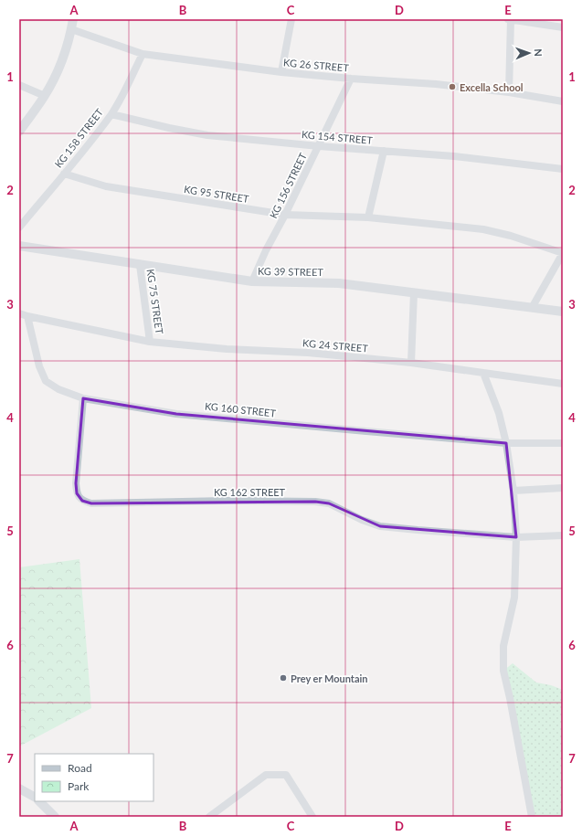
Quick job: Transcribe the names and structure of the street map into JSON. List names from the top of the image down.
{
  "streets": {
    "street": [
      "KG 26 STREET",
      "KG 154 STREET",
      "KG 158 STREET",
      "KG 156 STREET",
      "KG 95 STREET",
      "KG 39 STREET",
      "KG 75 STREET",
      "KG 24 STREET",
      "KG 160 STREET",
      "KG 162 STREET"
    ]
  },
  "crossings": [
    ["KG 26 STREET", "KG 158 STREET"],
    ["KG 26 STREET", "KG 156 STREET"],
    ["KG 154 STREET", "KG 158 STREET"],
    ["KG 154 STREET", "KG 156 STREET"],
    ["KG 158 STREET", "KG 95 STREET"],
    ["KG 156 STREET", "KG 95 STREET"],
    ["KG 156 STREET", "KG 39 STREET"],
    ["KG 39 STREET", "KG 75 STREET"],
    ["KG 75 STREET", "KG 24 STREET"],
    ["KG 24 STREET", "KG 160 STREET"],
    ["KG 160 STREET", "KG 162 STREET"]
  ],
  "places": ["Excella School", "Prey er Mountain"],
  "legend": ["Road", "Park"],
  "north": "right",
  "grid": {
    "columns": [
      "A",
      "B",
      "C",
      "D",
      "E"
    ],
    "rows": [
      "1",
      "2",
      "3",
      "4",
      "5",
      "6",
      "7"
    ]
  }
}
